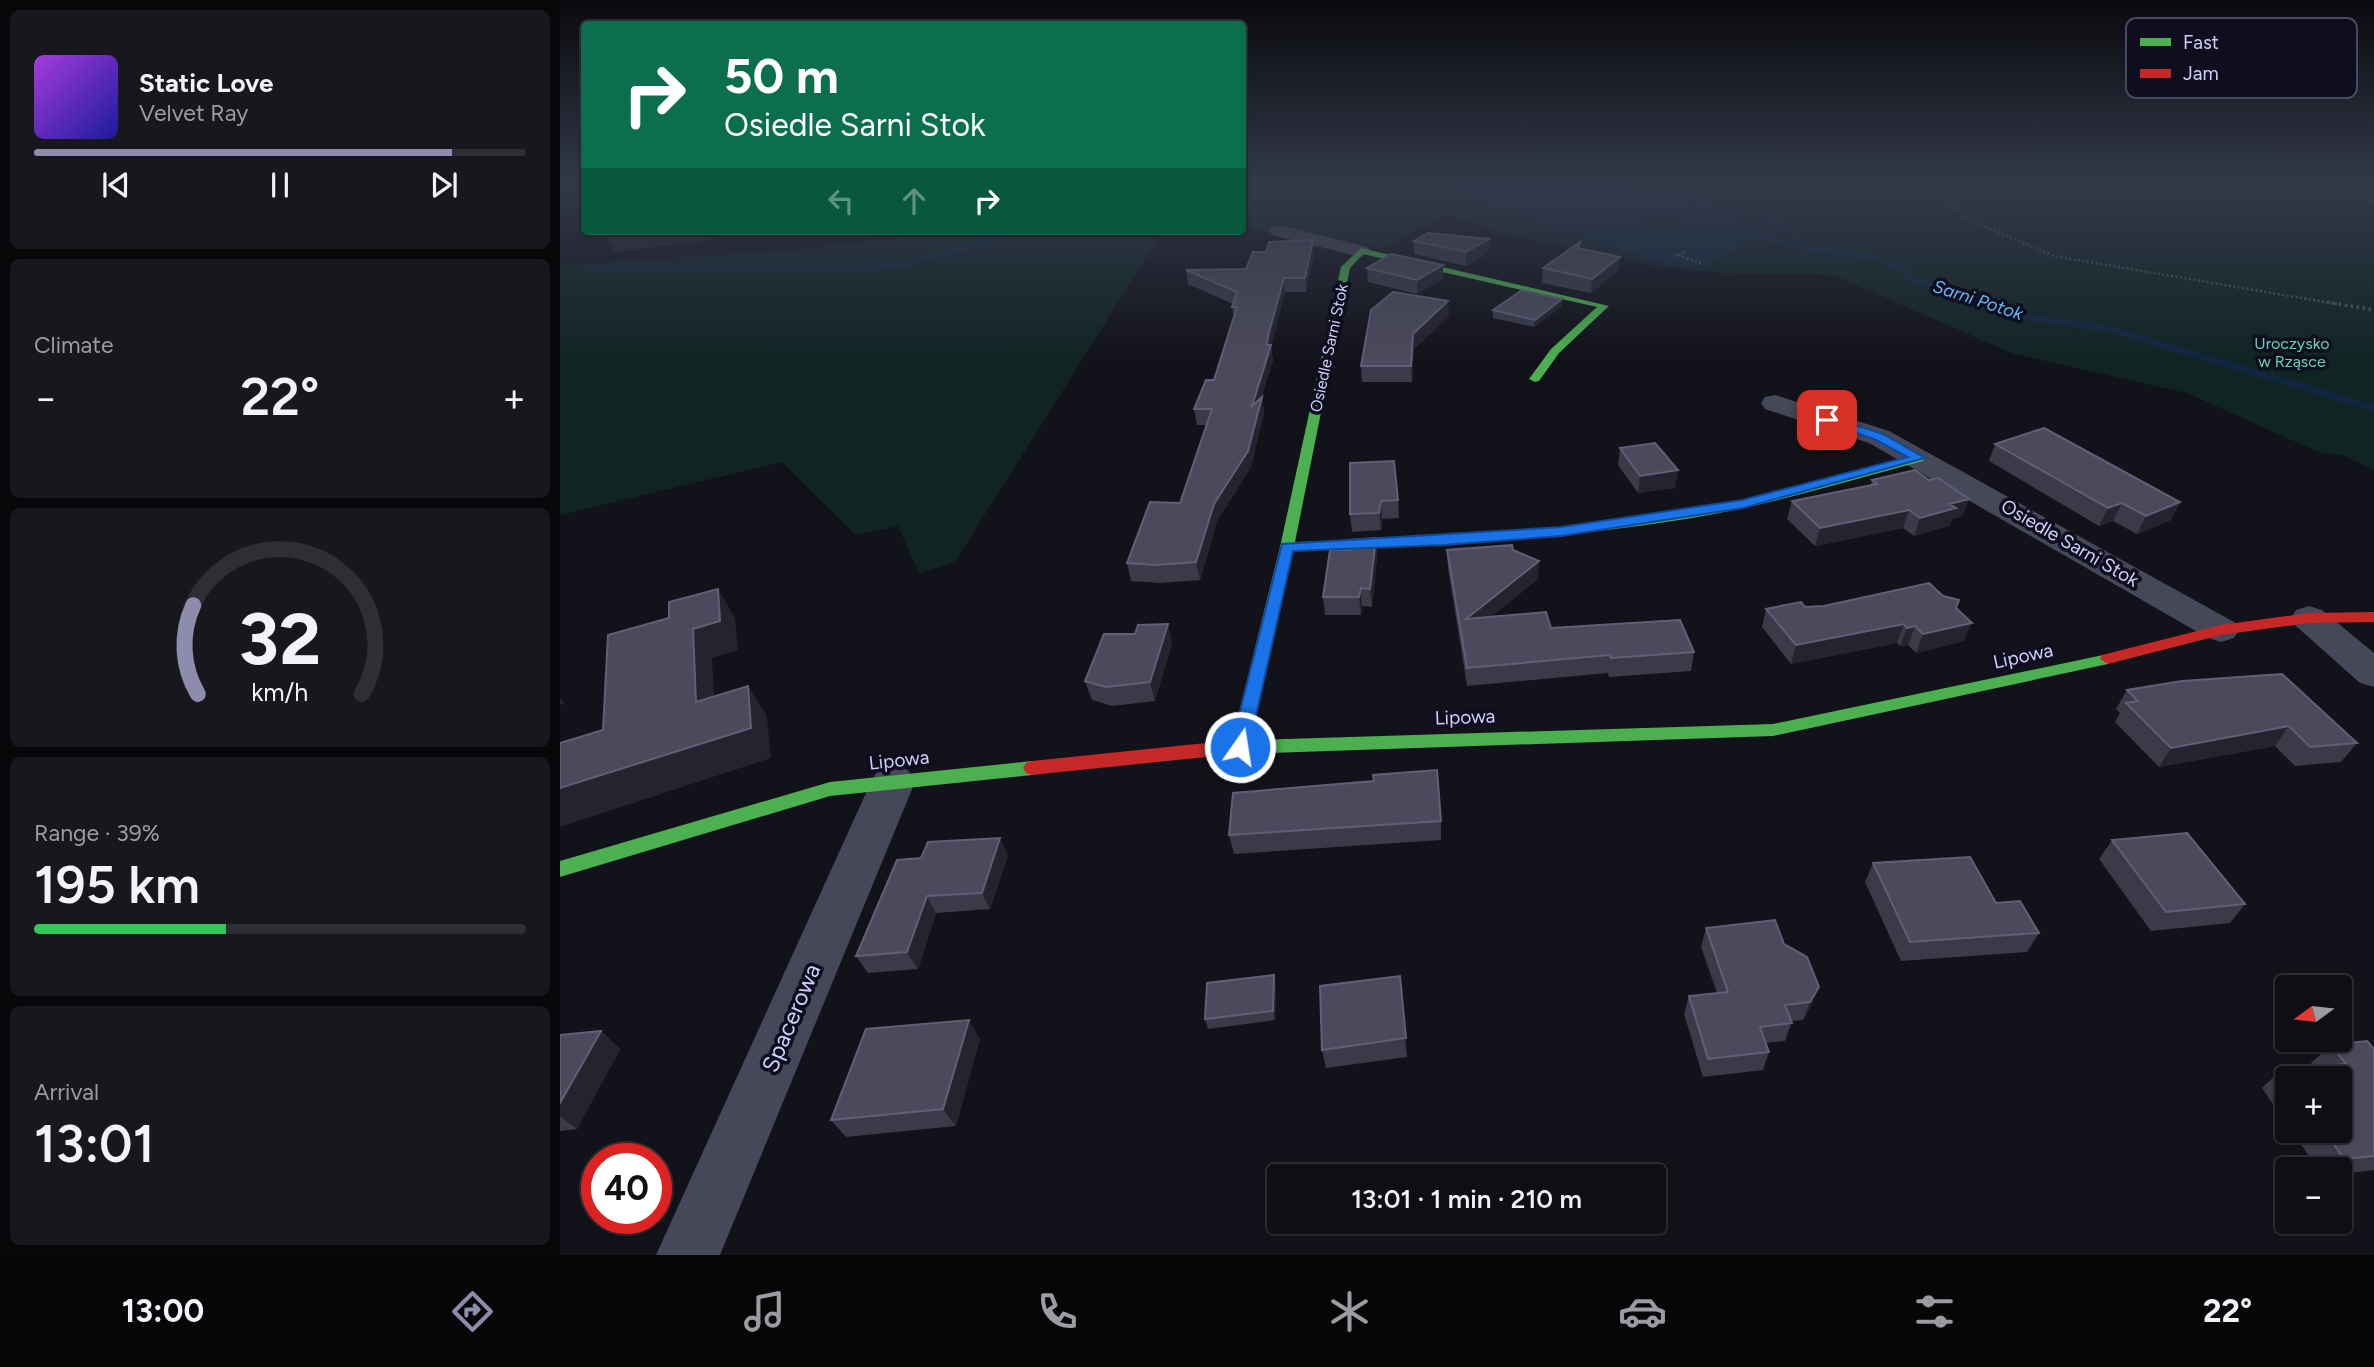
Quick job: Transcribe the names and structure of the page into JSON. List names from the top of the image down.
{
  "streets": {
    "street": ["Osiedle Sarni Stok", "Lipowa", "Spacerowa"]
  },
  "crossings": [
    ["Osiedle Sarni Stok", "Lipowa"],
    ["Lipowa", "Spacerowa"]
  ],
  "water": ["Sarni Potok"],
  "parks": ["Uroczysko w Rząsce"],
  "legend": ["Fast", "Jam"],
  "north": "left",
  "page": {
    "turn": ["50 m", "Osiedle Sarni Stok"],
    "song": ["Static Love", "Velvet Ray"],
    "tile": [
      "Climate",
      ["Range · 39%", "195 km"],
      ["Arrival", "13:01"]
    ],
    "heat": ["−", "22°", "+"],
    "map_buttons": ["+", "−"],
    "limit": "40",
    "trip": "13:01 · 1 min · 210 m",
    "tabs": ["13:00", "22°"],
    "gauge": ["32", "km/h"]
  }
}
